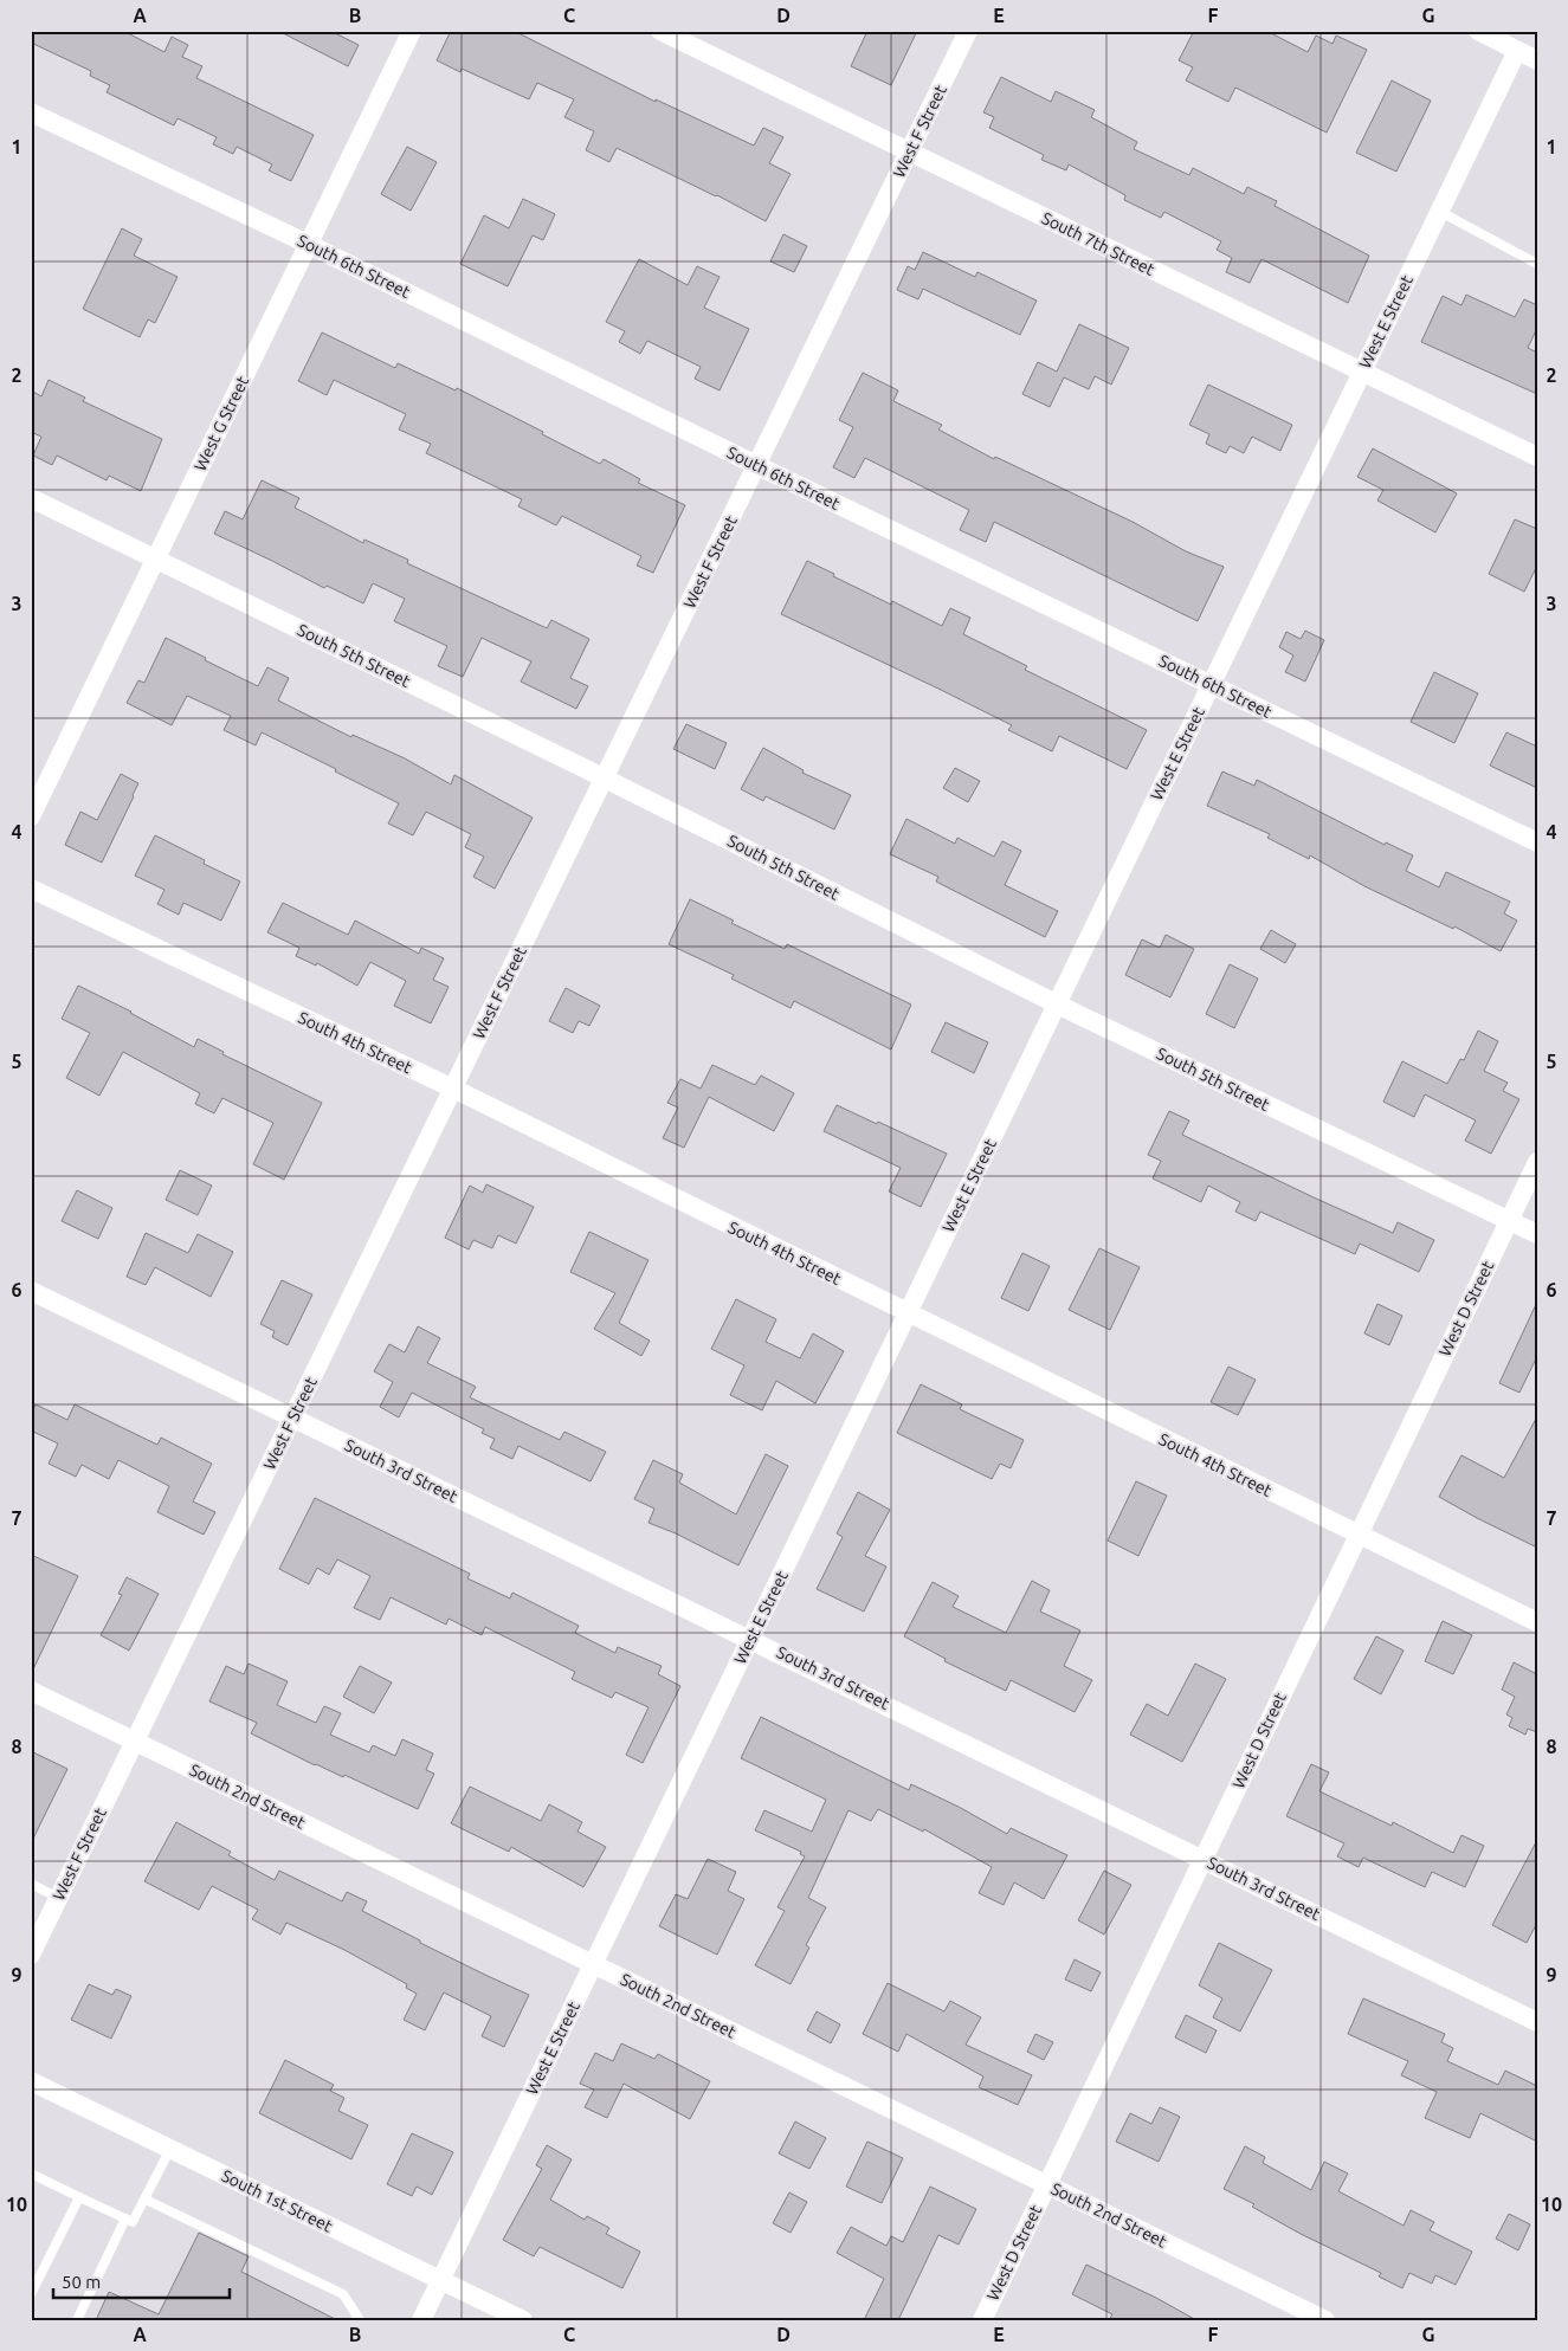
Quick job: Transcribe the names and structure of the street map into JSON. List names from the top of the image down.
{
  "streets": {
    "street": [
      "West F Street",
      "South 7th Street",
      "South 6th Street",
      "West E Street",
      "West G Street",
      "South 5th Street",
      "South 4th Street",
      "West D Street",
      "South 3rd Street",
      "South 2nd Street",
      "South 1st Street"
    ]
  },
  "crossings": [
    ["West F Street", "South 7th Street"],
    ["West F Street", "South 6th Street"],
    ["West F Street", "South 5th Street"],
    ["West F Street", "South 4th Street"],
    ["West F Street", "South 3rd Street"],
    ["West F Street", "South 2nd Street"],
    ["South 7th Street", "West E Street"],
    ["South 6th Street", "West E Street"],
    ["South 6th Street", "West G Street"],
    ["West E Street", "South 5th Street"],
    ["West E Street", "South 4th Street"],
    ["West E Street", "South 3rd Street"],
    ["West E Street", "South 2nd Street"],
    ["West E Street", "South 1st Street"],
    ["West G Street", "South 5th Street"],
    ["South 5th Street", "West D Street"],
    ["South 4th Street", "West D Street"],
    ["West D Street", "South 3rd Street"],
    ["West D Street", "South 2nd Street"]
  ],
  "scale_bar": "50 m",
  "grid": {
    "columns": [
      "A",
      "B",
      "C",
      "D",
      "E",
      "F",
      "G"
    ],
    "rows": [
      "1",
      "2",
      "3",
      "4",
      "5",
      "6",
      "7",
      "8",
      "9",
      "10"
    ]
  }
}
